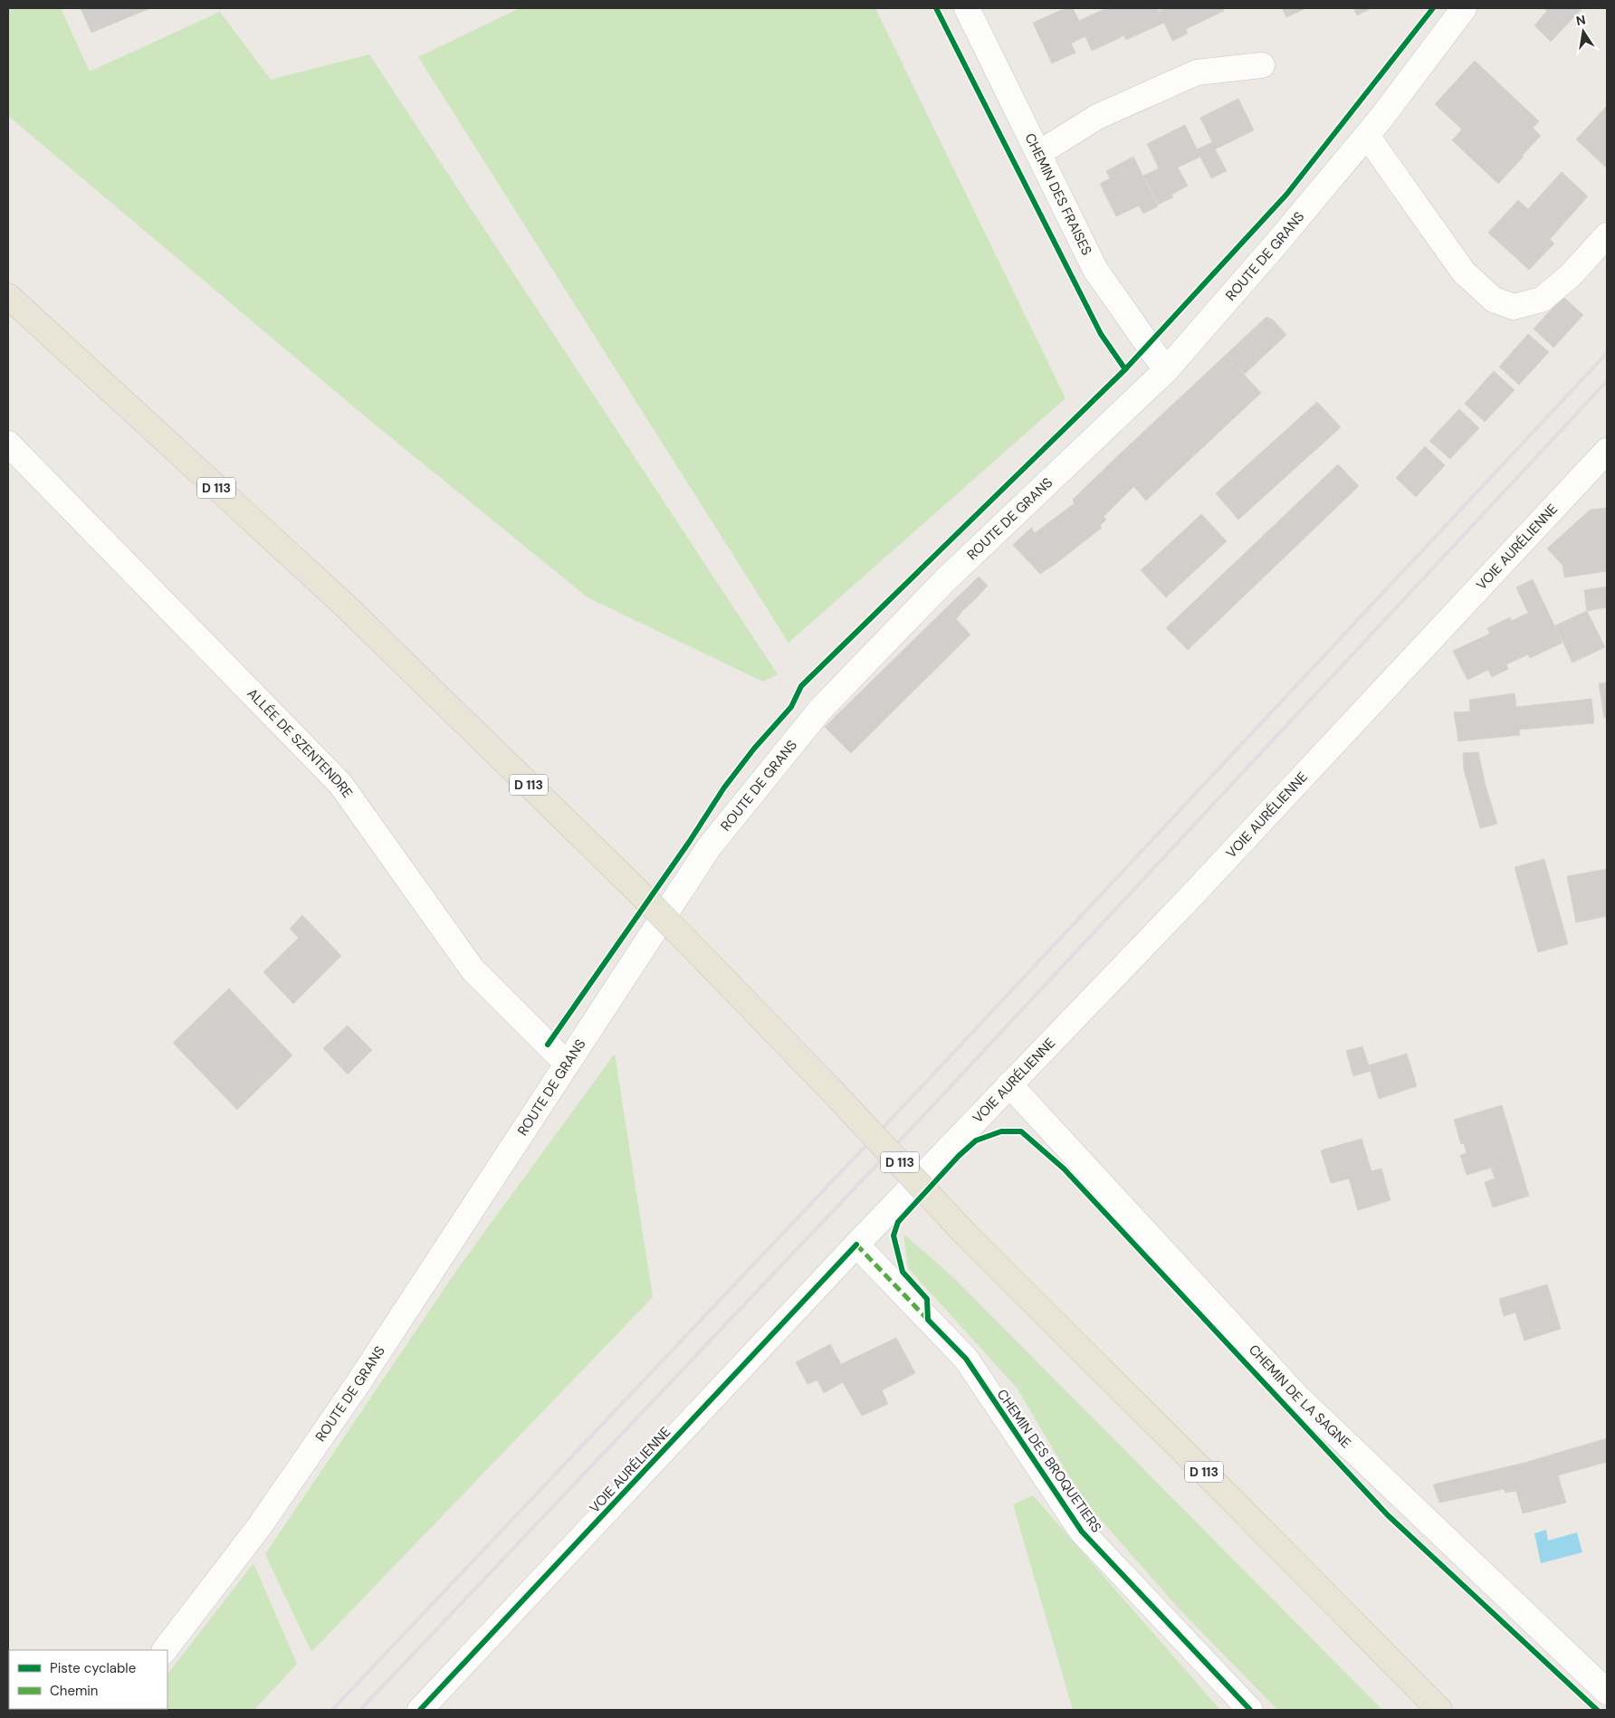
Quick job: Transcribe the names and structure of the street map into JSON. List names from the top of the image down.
{
  "streets": {
    "main road": ["D 113"],
    "street": [
      "CHEMIN DES FRAISES",
      "ROUTE DE GRANS",
      "VOIE AURÉLIENNE",
      "ALLÉE DE SZENTENDRE",
      "CHEMIN DE LA SAGNE",
      "CHEMIN DES BROQUETIERS"
    ]
  },
  "crossings": [
    ["CHEMIN DES FRAISES", "ROUTE DE GRANS"],
    ["ROUTE DE GRANS", "ALLÉE DE SZENTENDRE"],
    ["VOIE AURÉLIENNE", "CHEMIN DE LA SAGNE"],
    ["VOIE AURÉLIENNE", "CHEMIN DES BROQUETIERS"]
  ],
  "legend": ["Piste cyclable", "Chemin"],
  "north": "top"
}
